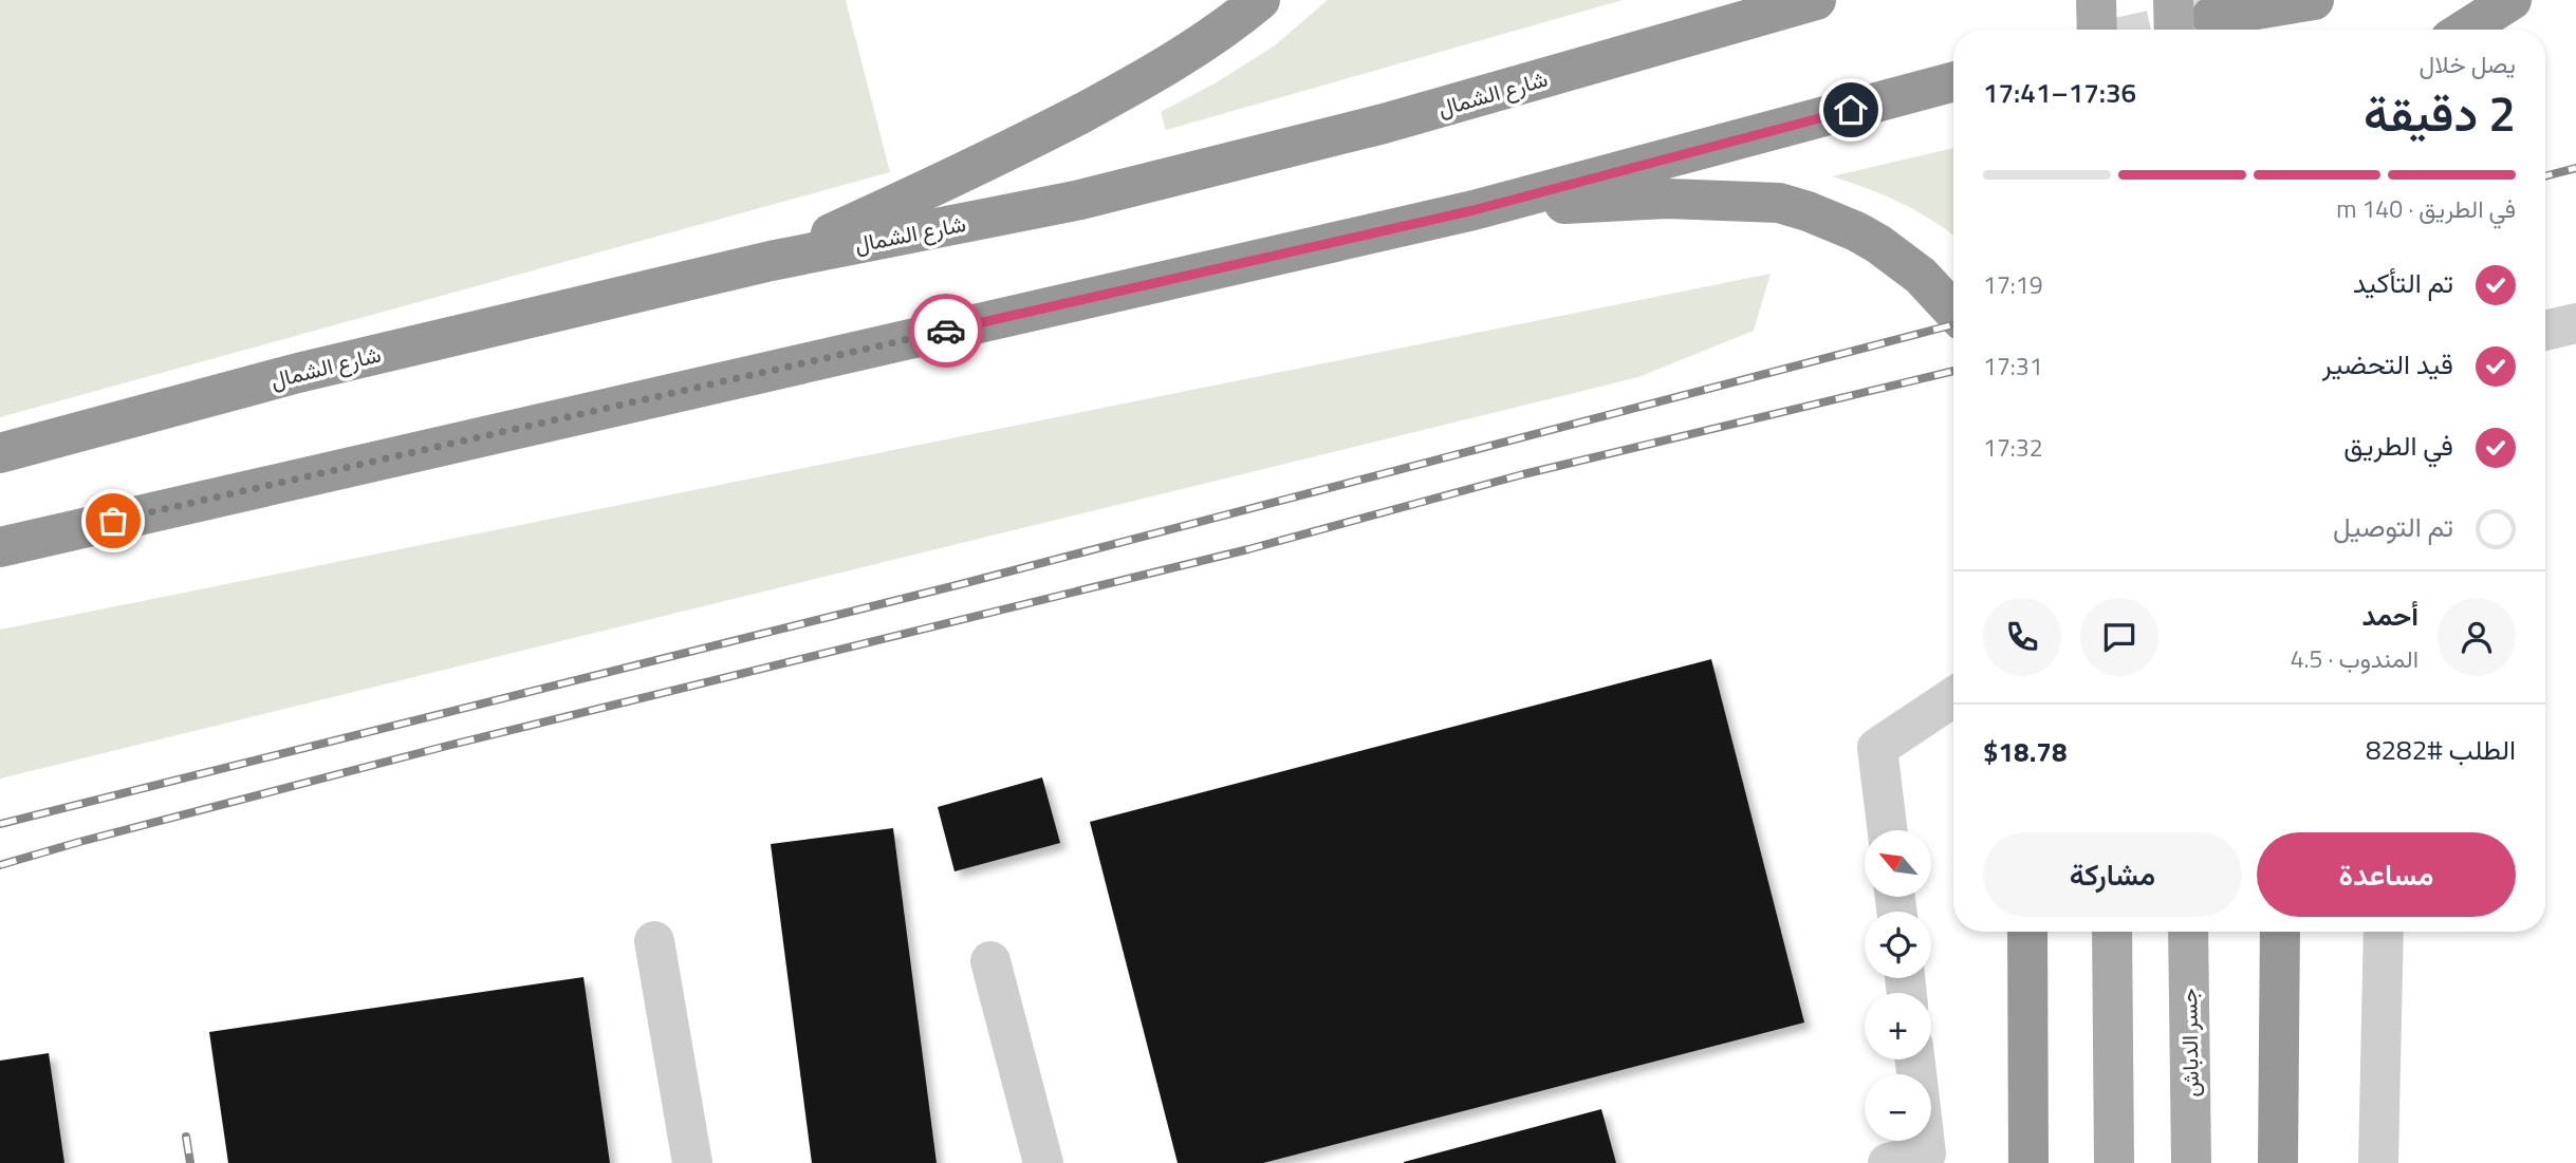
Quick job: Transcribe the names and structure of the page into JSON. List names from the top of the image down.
{
  "streets": {
    "highway": ["شارع الشمال"],
    "main road": ["جسر الدباش"]
  },
  "north": "top left",
  "page": {
    "heading": ["2 دقيقة", "يصل خلال", "17:36–17:41"],
    "panel": [
      "أحمد",
      "المندوب · 4.5",
      "الطلب #8282",
      "$18.78"
    ],
    "bar": "في الطريق · 140 m",
    "list": [
      ["تم التأكيد", "17:19"],
      ["قيد التحضير", "17:31"],
      ["في الطريق", "17:32"],
      "تم التوصيل"
    ],
    "buttons": ["مساعدة", "مشاركة"],
    "map_buttons": ["+", "−"]
  }
}
